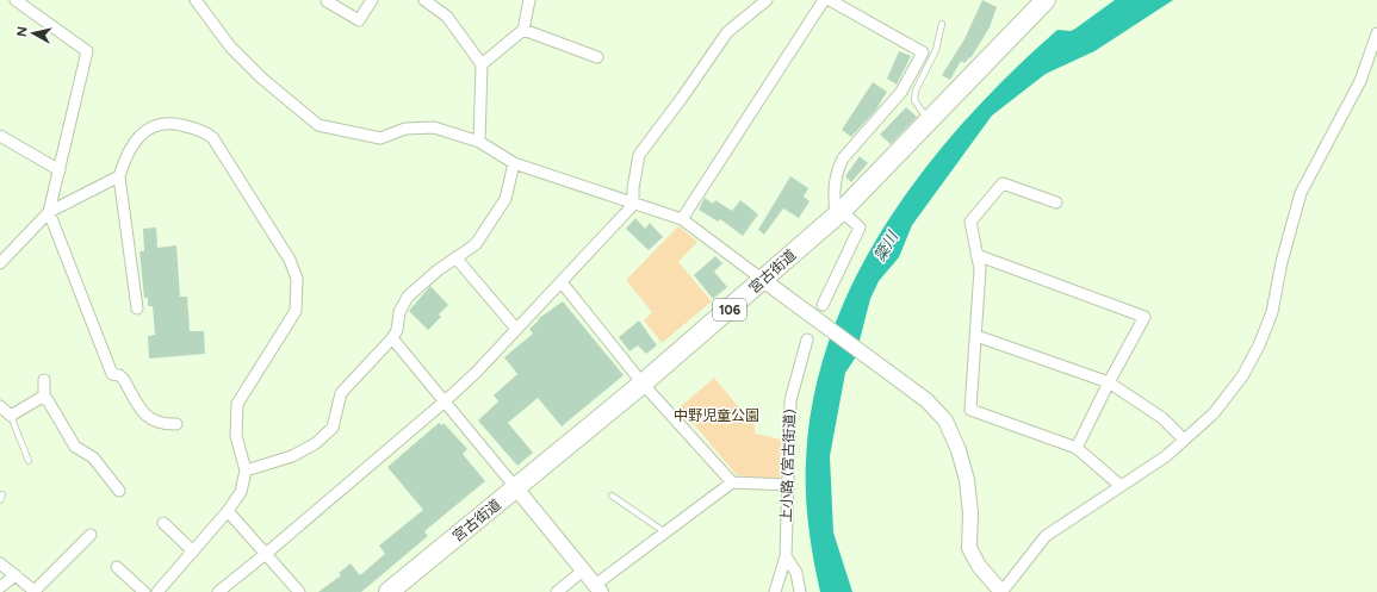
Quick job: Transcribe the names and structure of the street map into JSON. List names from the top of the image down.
{
  "streets": {
    "highway": ["宮古街道", "106"],
    "street": ["上小路 (宮古街道)"]
  },
  "water": ["簗川"],
  "parks": ["中野児童公園"],
  "north": "left"
}
